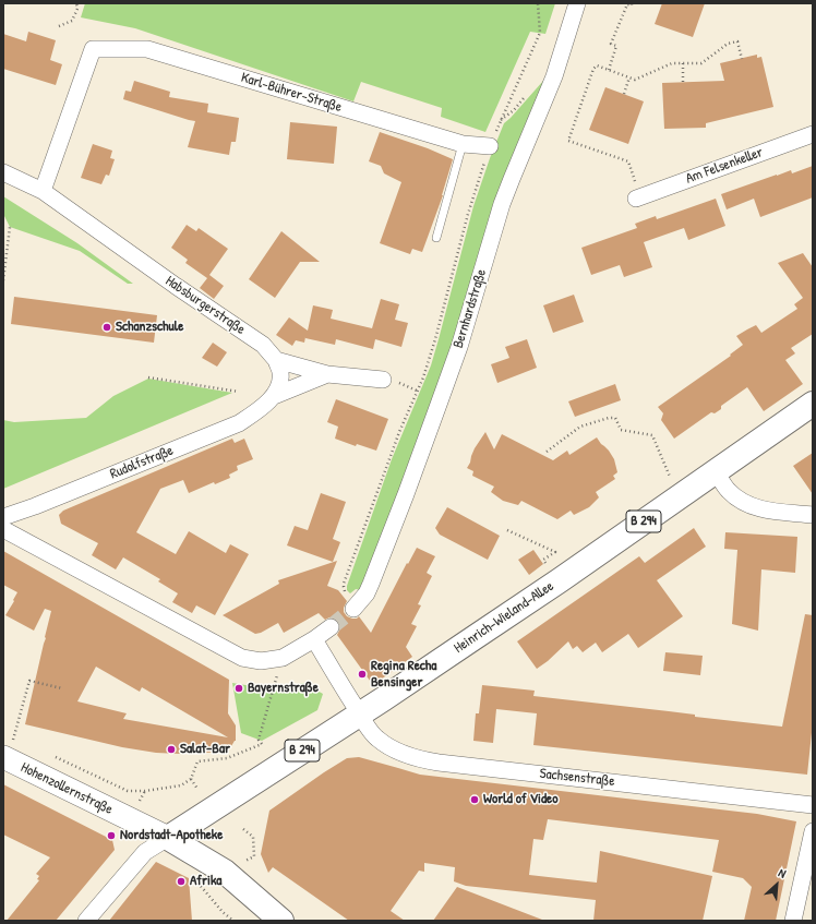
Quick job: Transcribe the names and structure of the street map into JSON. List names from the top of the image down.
{
  "streets": {
    "main road": ["B 294", "Heinrich-Wieland-Allee", "Hohenzollernstraße"],
    "street": [
      "Karl-Bührer-Straße",
      "Am Felsenkeller",
      "Habsburgerstraße",
      "Bernhardstraße",
      "Rudolfstraße",
      "Sachsenstraße"
    ]
  },
  "crossings": [
    ["Karl-Bührer-Straße", "Habsburgerstraße"],
    ["Heinrich-Wieland-Allee", "Sachsenstraße"],
    ["Heinrich-Wieland-Allee", "Hohenzollernstraße"]
  ],
  "places": [
    "Schanzschule",
    "Regina Recha Bensinger",
    "Bayernstraße",
    "Salat-Bar",
    "World of Video",
    "Nordstadt-Apotheke",
    "Afrika"
  ],
  "north": "top right"
}
